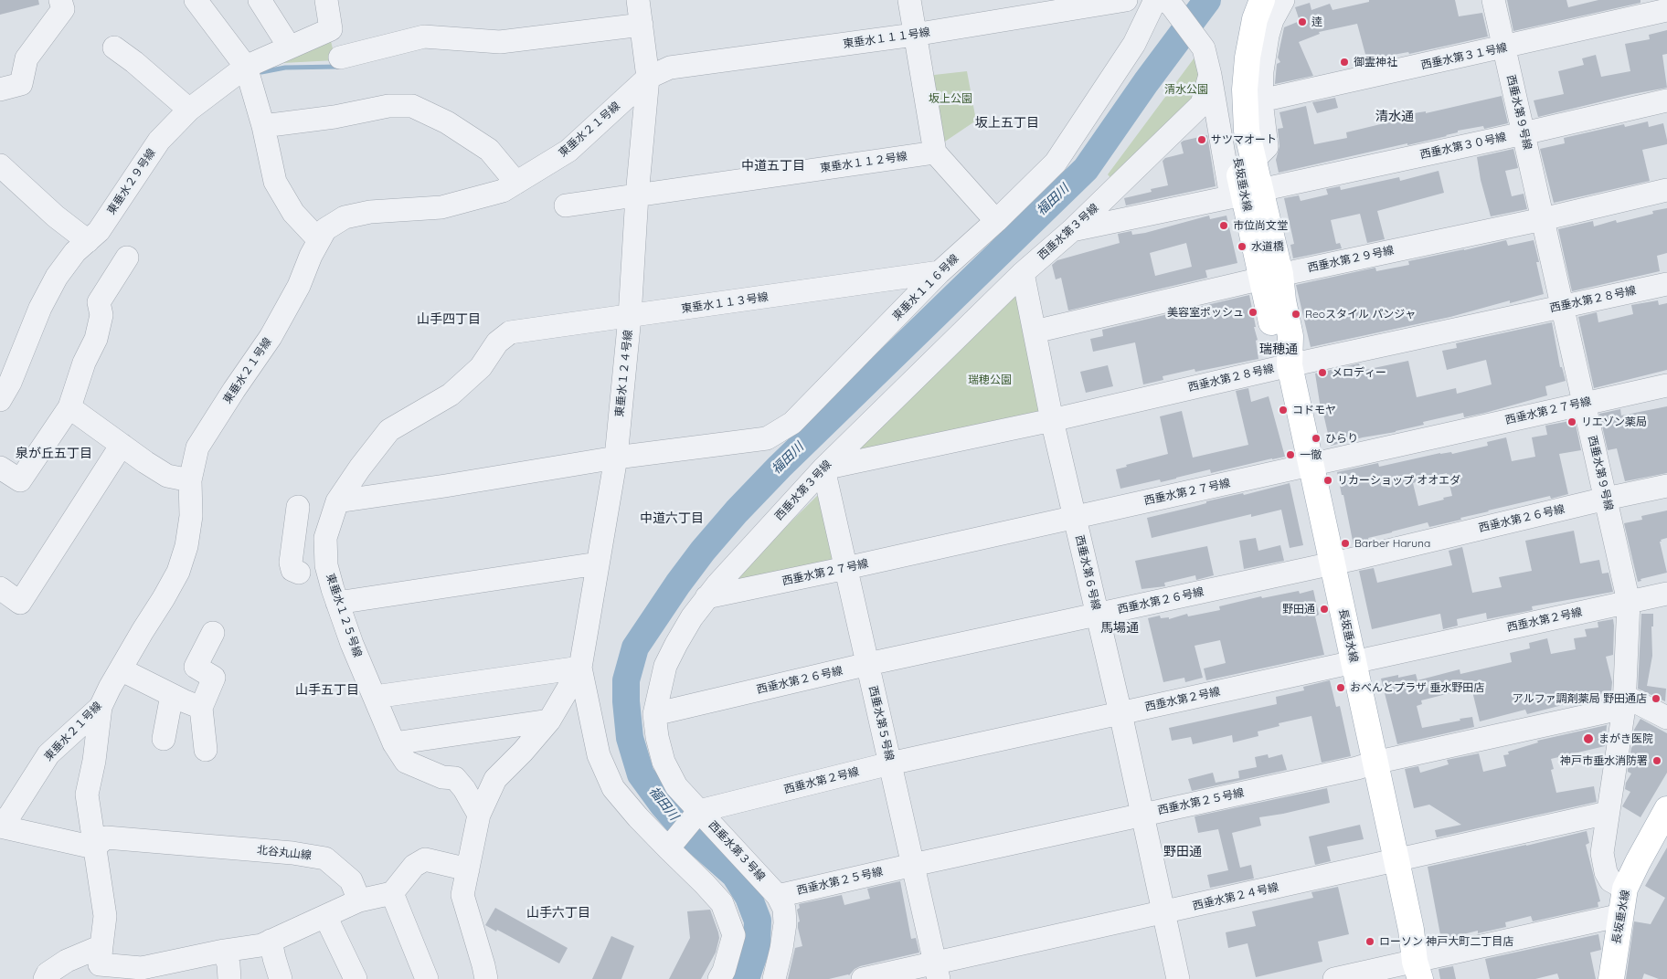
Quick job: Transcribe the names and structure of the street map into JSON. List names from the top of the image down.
{
  "streets": {
    "main road": ["長坂垂水線"],
    "street": [
      "東垂水１１１号線",
      "西垂水第３１号線",
      "西垂水第９号線",
      "東垂水２１号線",
      "西垂水第３０号線",
      "東垂水１１２号線",
      "東垂水２９号線",
      "西垂水第３号線",
      "西垂水第２９号線",
      "東垂水１１６号線",
      "西垂水第２８号線",
      "東垂水１１３号線",
      "東垂水１２４号線",
      "西垂水第２７号線",
      "西垂水第２６号線",
      "西垂水第６号線",
      "東垂水１２５号線",
      "西垂水第２号線",
      "西垂水第５号線",
      "西垂水第２５号線",
      "北谷丸山線",
      "西垂水第２４号線"
    ]
  },
  "crossings": [
    ["東垂水１１１号線", "東垂水２１号線"],
    ["東垂水１１１号線", "東垂水１２４号線"],
    ["西垂水第３１号線", "西垂水第９号線"],
    ["西垂水第９号線", "西垂水第３０号線"],
    ["西垂水第９号線", "長坂垂水線"],
    ["西垂水第９号線", "西垂水第２９号線"],
    ["西垂水第９号線", "西垂水第２８号線"],
    ["西垂水第９号線", "西垂水第２７号線"],
    ["西垂水第９号線", "西垂水第２６号線"],
    ["西垂水第９号線", "西垂水第２号線"],
    ["西垂水第９号線", "西垂水第２５号線"],
    ["西垂水第９号線", "西垂水第２４号線"],
    ["東垂水２１号線", "東垂水１２４号線"],
    ["西垂水第３０号線", "長坂垂水線"],
    ["西垂水第３０号線", "西垂水第３号線"],
    ["東垂水１１２号線", "東垂水１２４号線"],
    ["長坂垂水線", "西垂水第２９号線"],
    ["長坂垂水線", "西垂水第２８号線"],
    ["長坂垂水線", "西垂水第２７号線"],
    ["長坂垂水線", "西垂水第２６号線"],
    ["長坂垂水線", "西垂水第２号線"],
    ["長坂垂水線", "西垂水第２５号線"],
    ["長坂垂水線", "西垂水第２４号線"],
    ["西垂水第３号線", "西垂水第２８号線"],
    ["西垂水第３号線", "西垂水第２７号線"],
    ["西垂水第３号線", "西垂水第２６号線"],
    ["西垂水第３号線", "西垂水第６号線"],
    ["西垂水第３号線", "西垂水第２号線"],
    ["西垂水第３号線", "西垂水第５号線"],
    ["西垂水第３号線", "西垂水第２５号線"],
    ["西垂水第２９号線", "西垂水第６号線"],
    ["東垂水１１６号線", "東垂水１１３号線"],
    ["東垂水１１６号線", "東垂水１２４号線"],
    ["東垂水１１６号線", "東垂水１２５号線"],
    ["西垂水第２８号線", "西垂水第６号線"],
    ["西垂水第２８号線", "西垂水第５号線"],
    ["東垂水１１３号線", "東垂水１２４号線"],
    ["東垂水１１３号線", "東垂水１２５号線"],
    ["西垂水第２７号線", "西垂水第６号線"],
    ["西垂水第２７号線", "西垂水第５号線"],
    ["西垂水第２６号線", "西垂水第６号線"],
    ["西垂水第２６号線", "西垂水第５号線"],
    ["西垂水第６号線", "西垂水第２号線"],
    ["西垂水第６号線", "西垂水第２５号線"],
    ["西垂水第６号線", "西垂水第２４号線"],
    ["西垂水第２号線", "西垂水第５号線"],
    ["西垂水第５号線", "西垂水第２５号線"],
    ["西垂水第５号線", "西垂水第２４号線"]
  ],
  "districts": [
    "清水通",
    "坂上五丁目",
    "中道五丁目",
    "山手四丁目",
    "瑞穂通",
    "泉が丘五丁目",
    "中道六丁目",
    "馬場通",
    "山手五丁目",
    "野田通",
    "山手六丁目"
  ],
  "water": ["福田川"],
  "parks": ["清水公園", "坂上公園", "瑞穂公園"],
  "places": [
    "逹",
    "御霊神社",
    "サツマオート",
    "市位尚文堂",
    "水道橋",
    "美容室ポッシュ",
    "Reoスタイル パンジャ",
    "メロディー",
    "コドモヤ",
    "リエゾン薬局",
    "ひらり",
    "一徹",
    "リカーショップ オオエダ",
    "Barber Haruna",
    "野田通",
    "おべんとプラザ 垂水野田店",
    "アルファ調剤薬局 野田通店",
    "まがき医院",
    "神戸市垂水消防署",
    "ローソン 神戸大町二丁目店"
  ]
}
